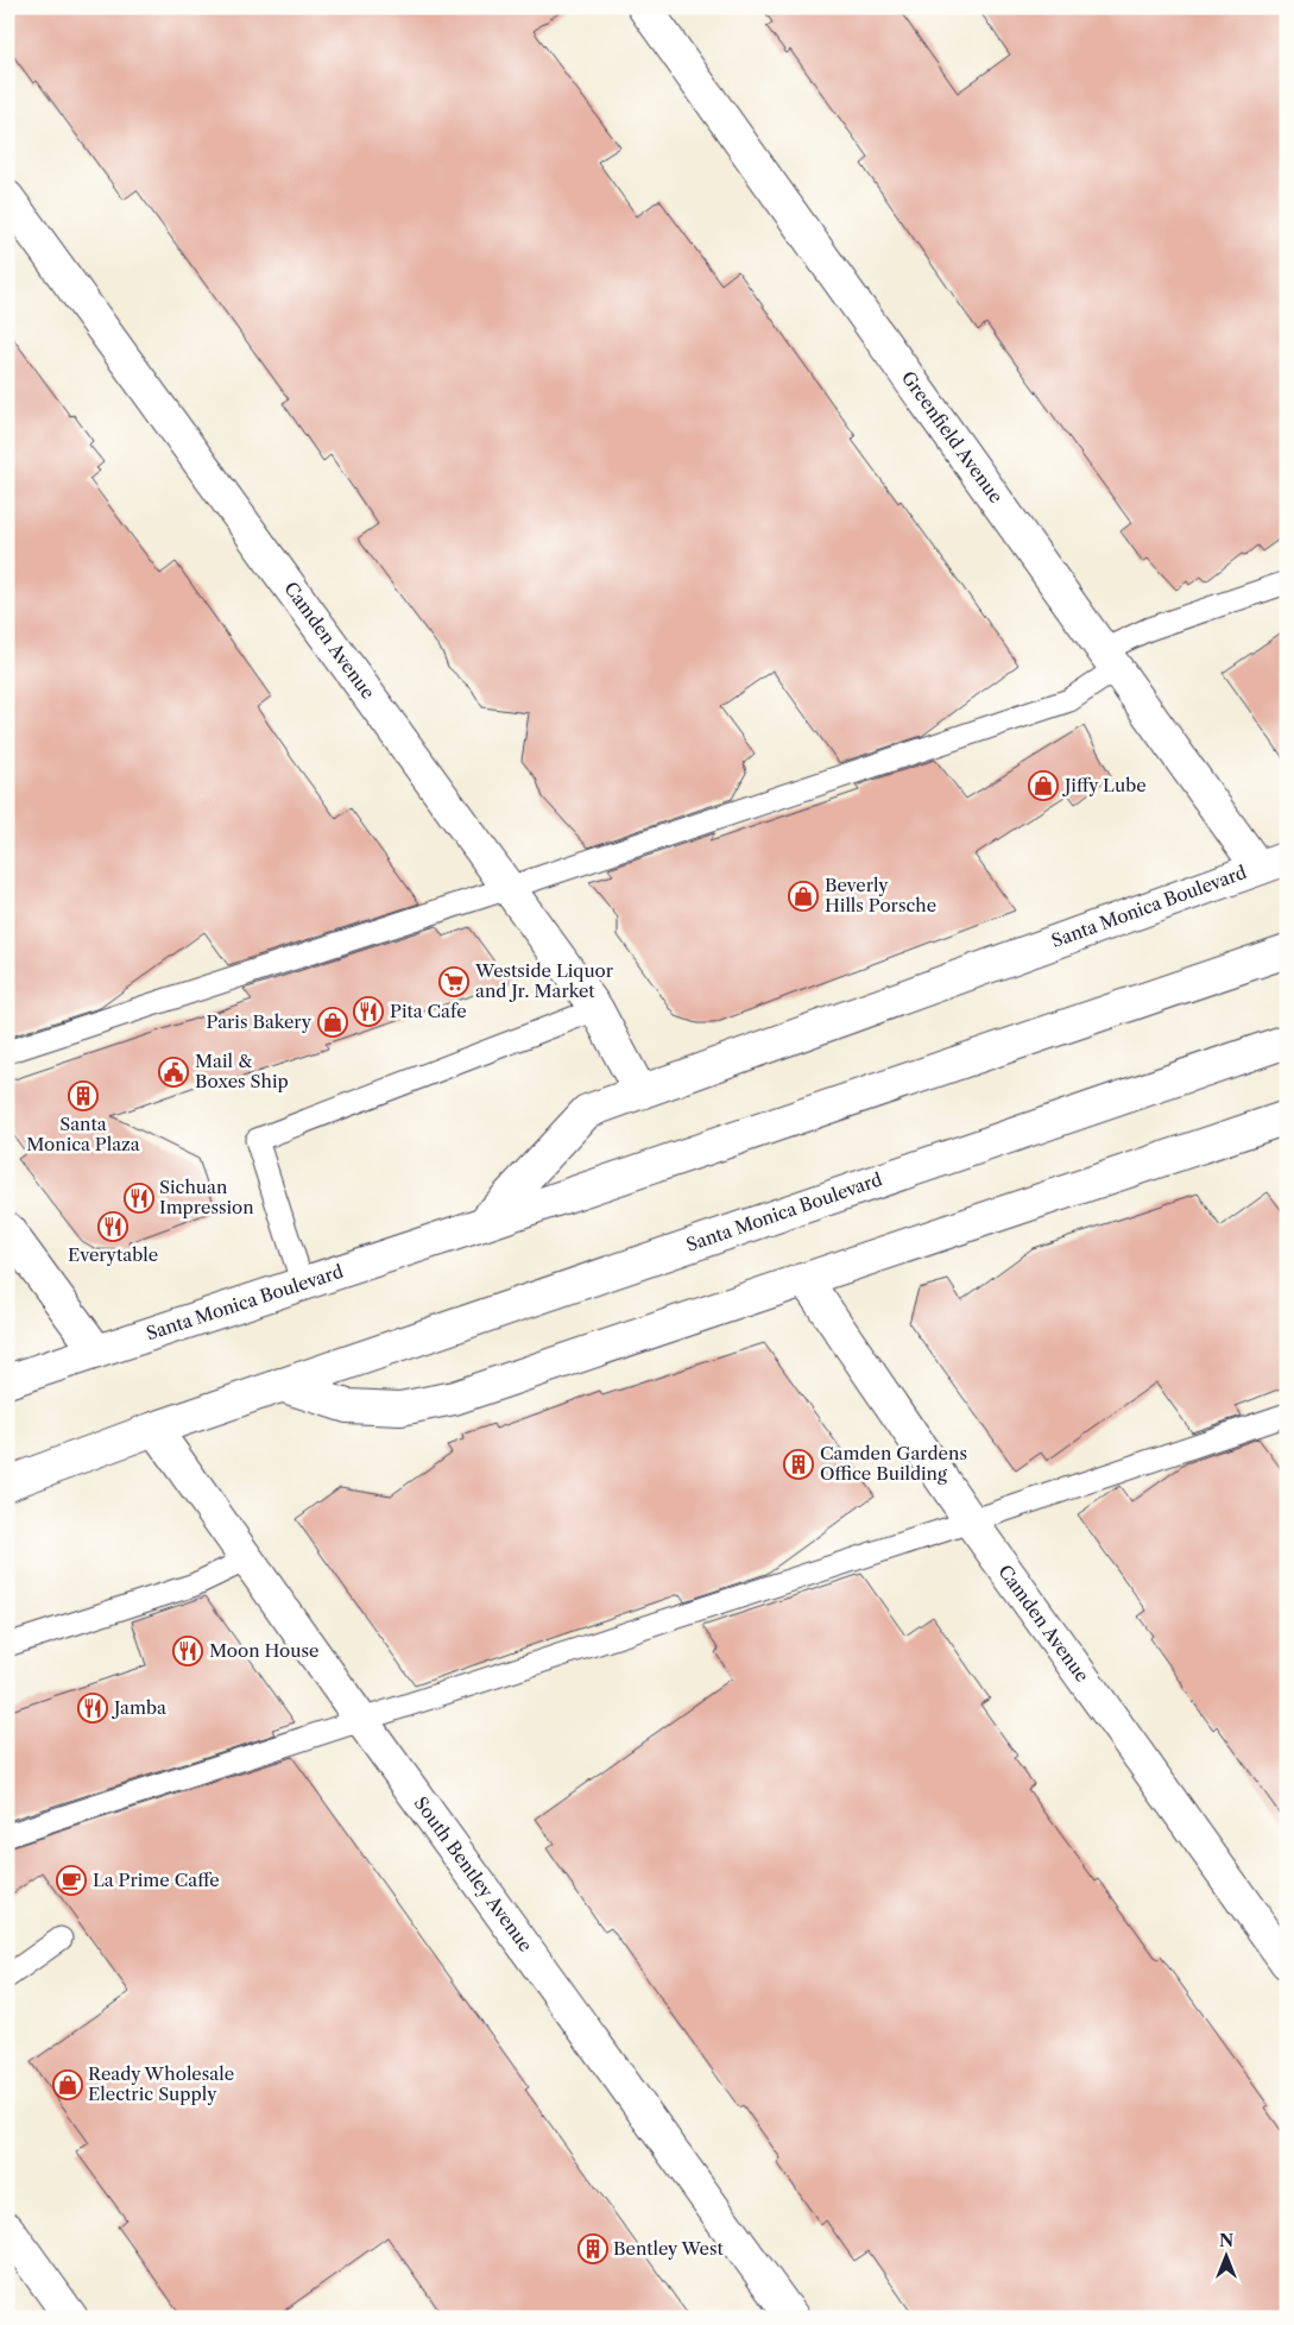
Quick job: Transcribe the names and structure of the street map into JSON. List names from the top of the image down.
{
  "streets": {
    "street": [
      "Greenfield Avenue",
      "Camden Avenue",
      "Santa Monica Boulevard",
      "South Bentley Avenue"
    ]
  },
  "crossings": [
    ["Greenfield Avenue", "Santa Monica Boulevard"],
    ["Camden Avenue", "Santa Monica Boulevard"],
    ["Santa Monica Boulevard", "South Bentley Avenue"]
  ],
  "places": {
    "shop": [
      "Jiffy Lube",
      "Beverly Hills Porsche",
      "Paris Bakery",
      "Ready Wholesale Electric Supply"
    ],
    "supermarket": ["Westside Liquor and Jr. Market"],
    "restaurant": [
      "Pita Cafe",
      "Sichuan Impression",
      "Everytable",
      "Moon House",
      "Jamba"
    ],
    "public building": ["Mail & Boxes Ship"],
    "building": ["Santa Monica Plaza", "Camden Gardens Office Building", "Bentley West"],
    "cafe": ["La Prime Caffe"]
  },
  "north": "top"
}
